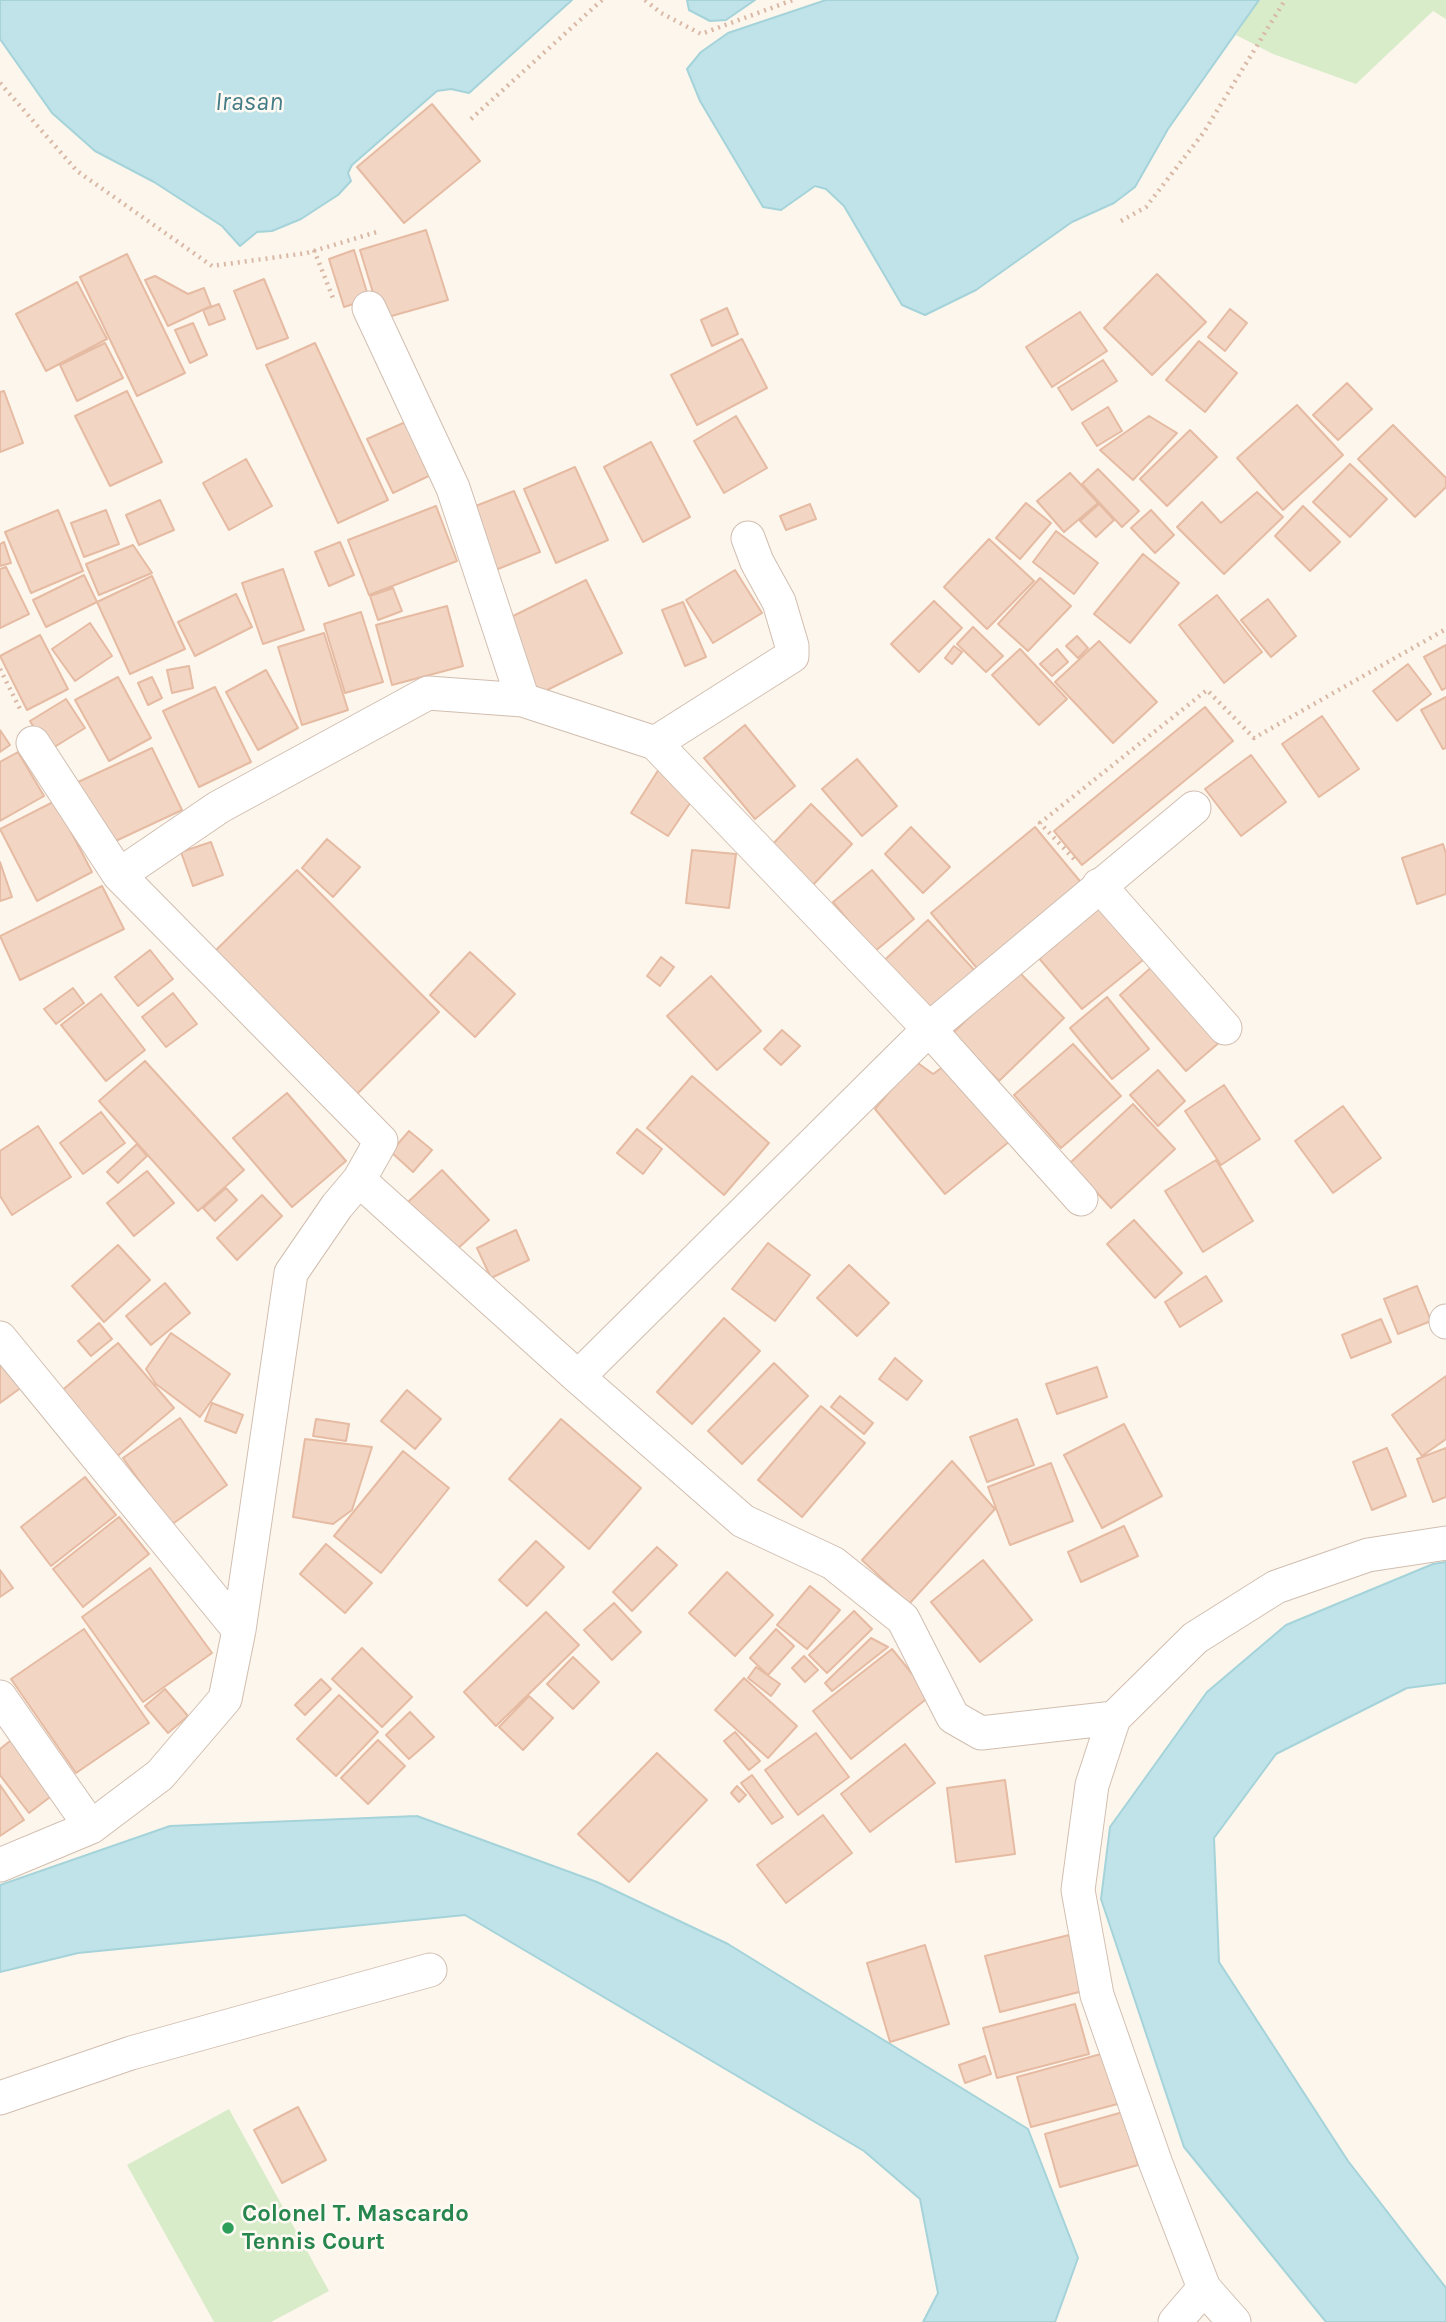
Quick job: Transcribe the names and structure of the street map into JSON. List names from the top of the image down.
{
  "water": ["Irasan"],
  "places": ["Colonel T. Mascardo Tennis Court"]
}
